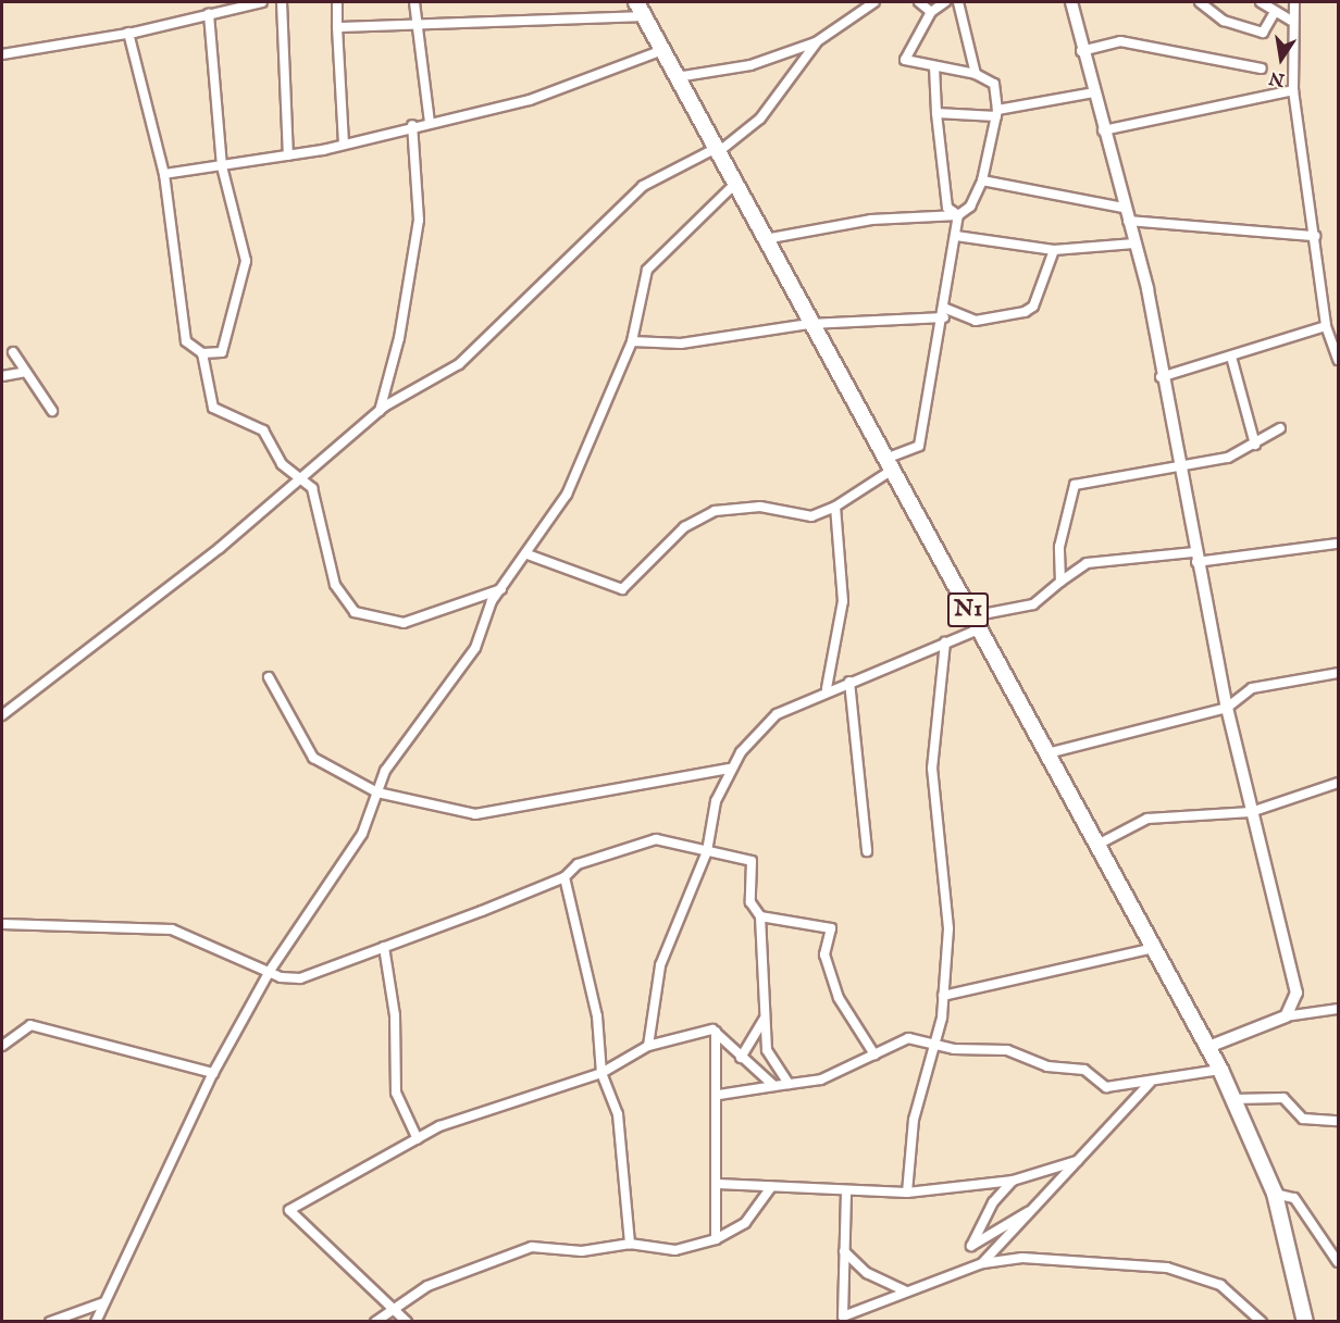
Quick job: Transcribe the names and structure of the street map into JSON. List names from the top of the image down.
{
  "streets": {
    "main road": ["N1"]
  },
  "north": "bottom"
}
